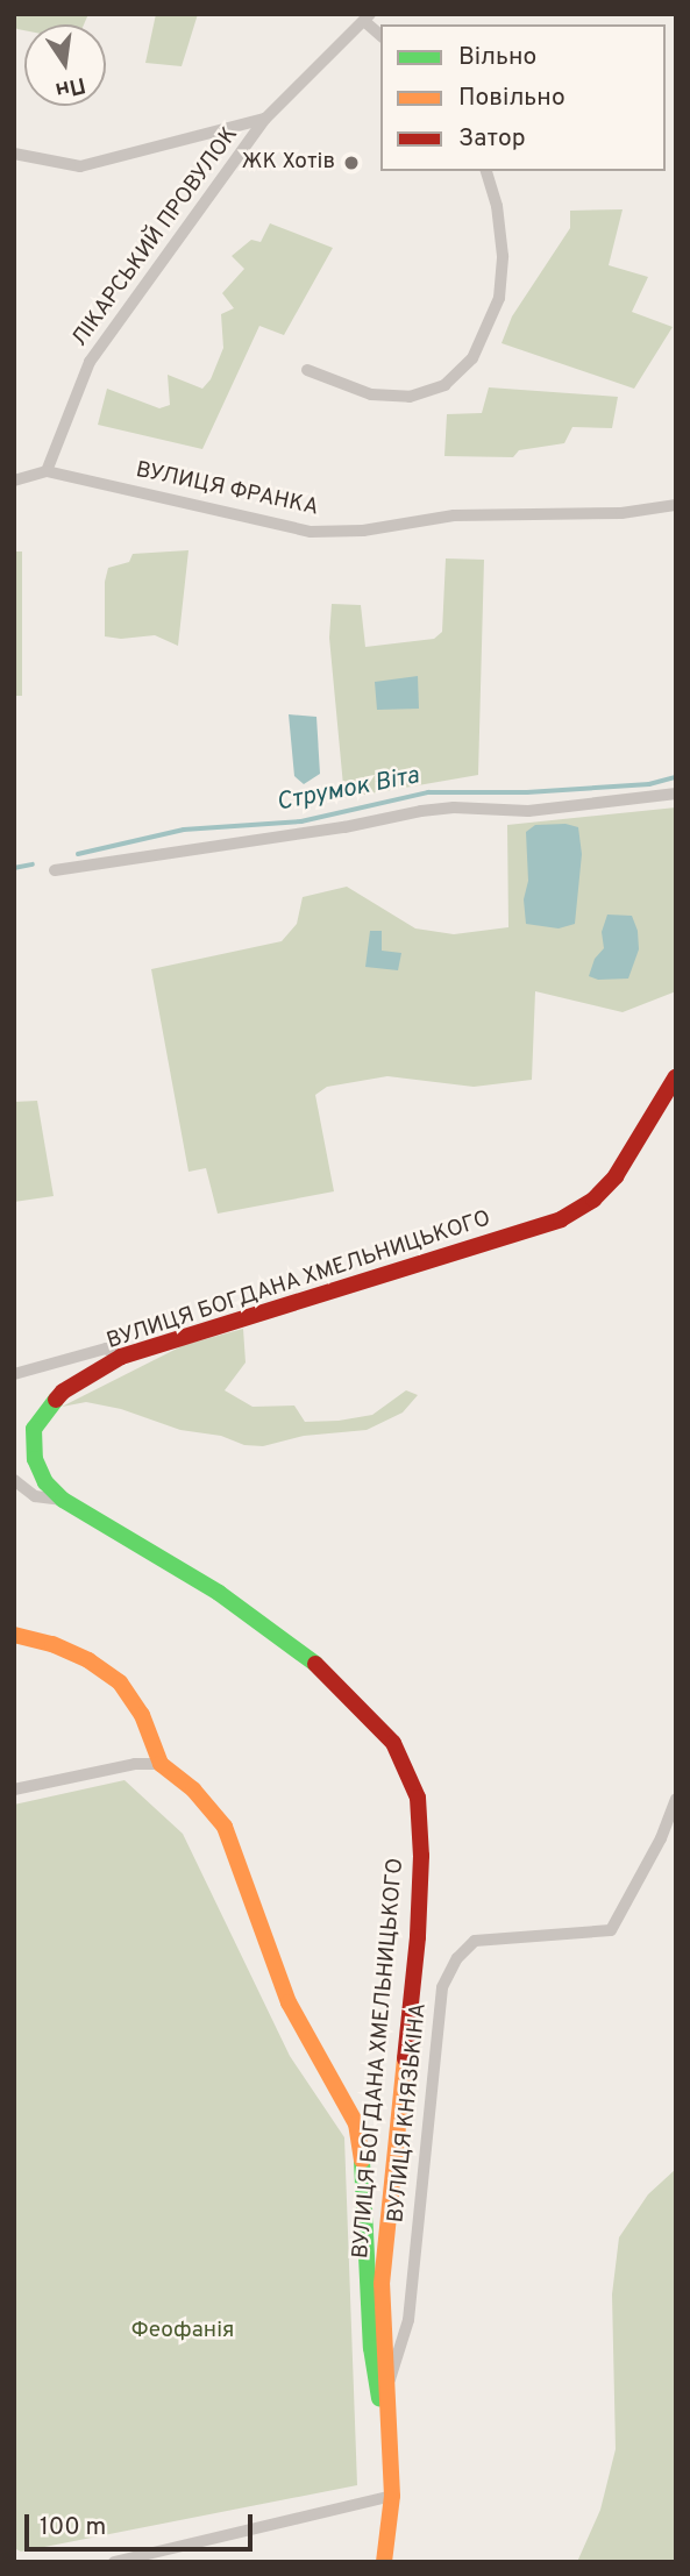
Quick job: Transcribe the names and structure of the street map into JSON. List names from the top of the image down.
{
  "streets": {
    "street": [
      "ЛІКАРСЬКИЙ ПРОВУЛОК",
      "ВУЛИЦЯ ФРАНКА",
      "ВУЛИЦЯ БОГДАНА ХМЕЛЬНИЦЬКОГО",
      "ВУЛИЦЯ КНЯЗЬКІНА"
    ]
  },
  "crossings": [
    ["ЛІКАРСЬКИЙ ПРОВУЛОК", "ВУЛИЦЯ ФРАНКА"],
    ["ВУЛИЦЯ БОГДАНА ХМЕЛЬНИЦЬКОГО", "ВУЛИЦЯ КНЯЗЬКІНА"]
  ],
  "water": ["Струмок Віта"],
  "parks": ["Феофанія"],
  "places": ["ЖК Хотів"],
  "legend": ["Вільно", "Повільно", "Затор"],
  "scale_bar": "100 m",
  "north": "bottom"
}
